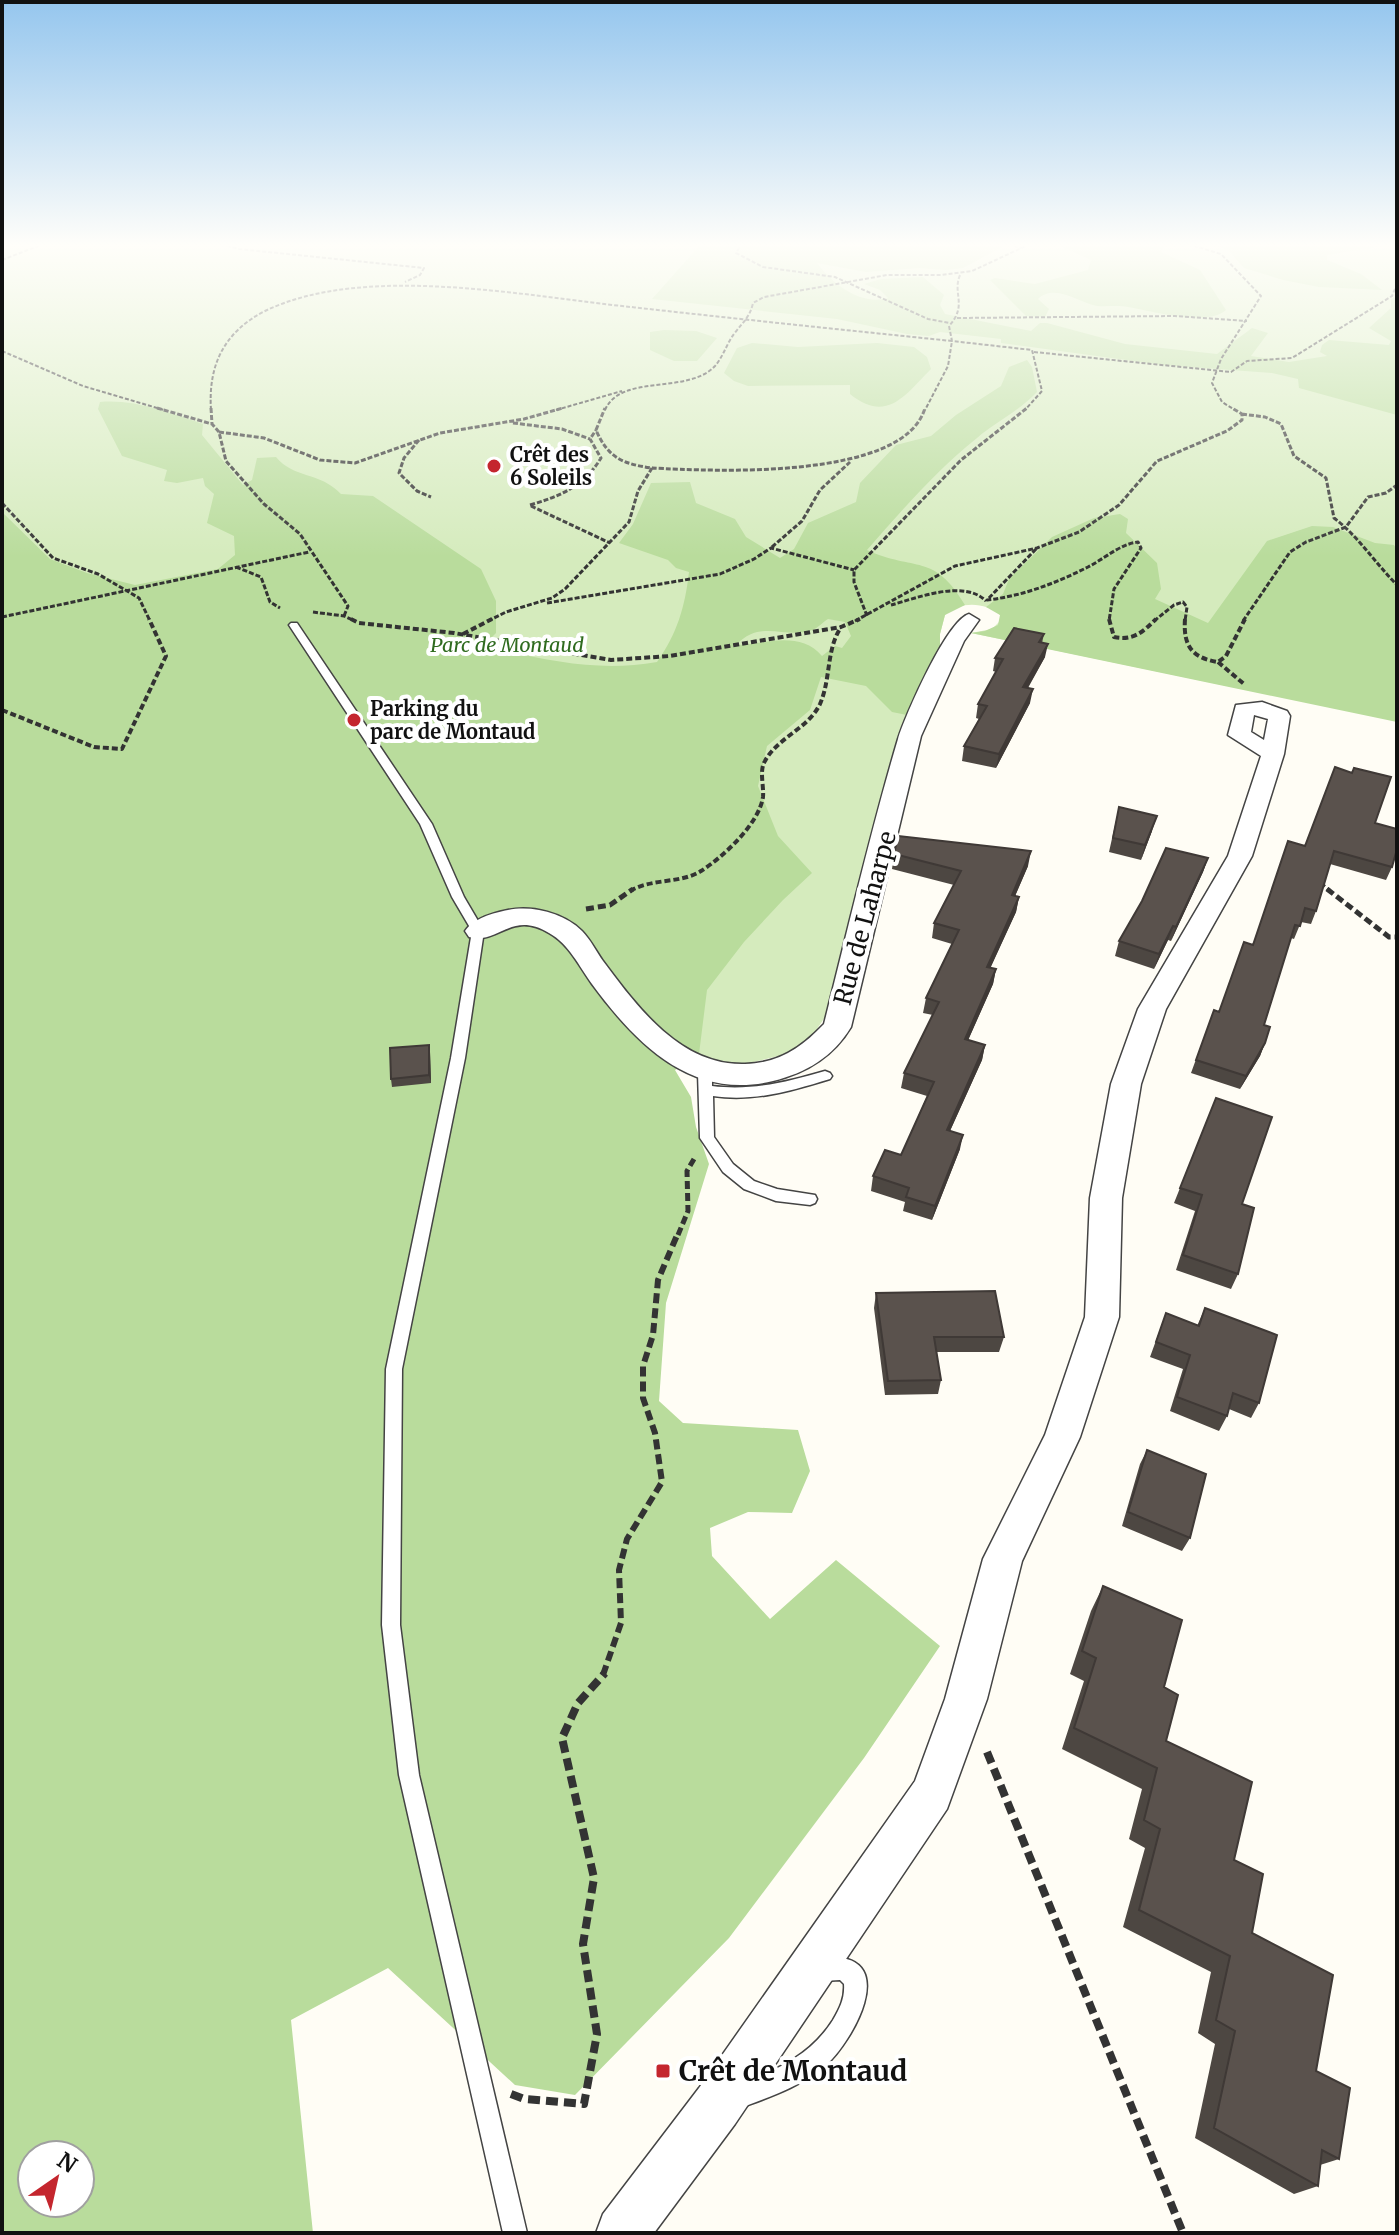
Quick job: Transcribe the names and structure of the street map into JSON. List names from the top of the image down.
{
  "streets": {
    "street": ["Rue de Laharpe"]
  },
  "parks": ["Parc de Montaud"],
  "places": {
    "other": ["Crêt des 6 Soleils", "Parking du parc de Montaud"],
    "transit": ["Crêt de Montaud"]
  },
  "north": "top right"
}
